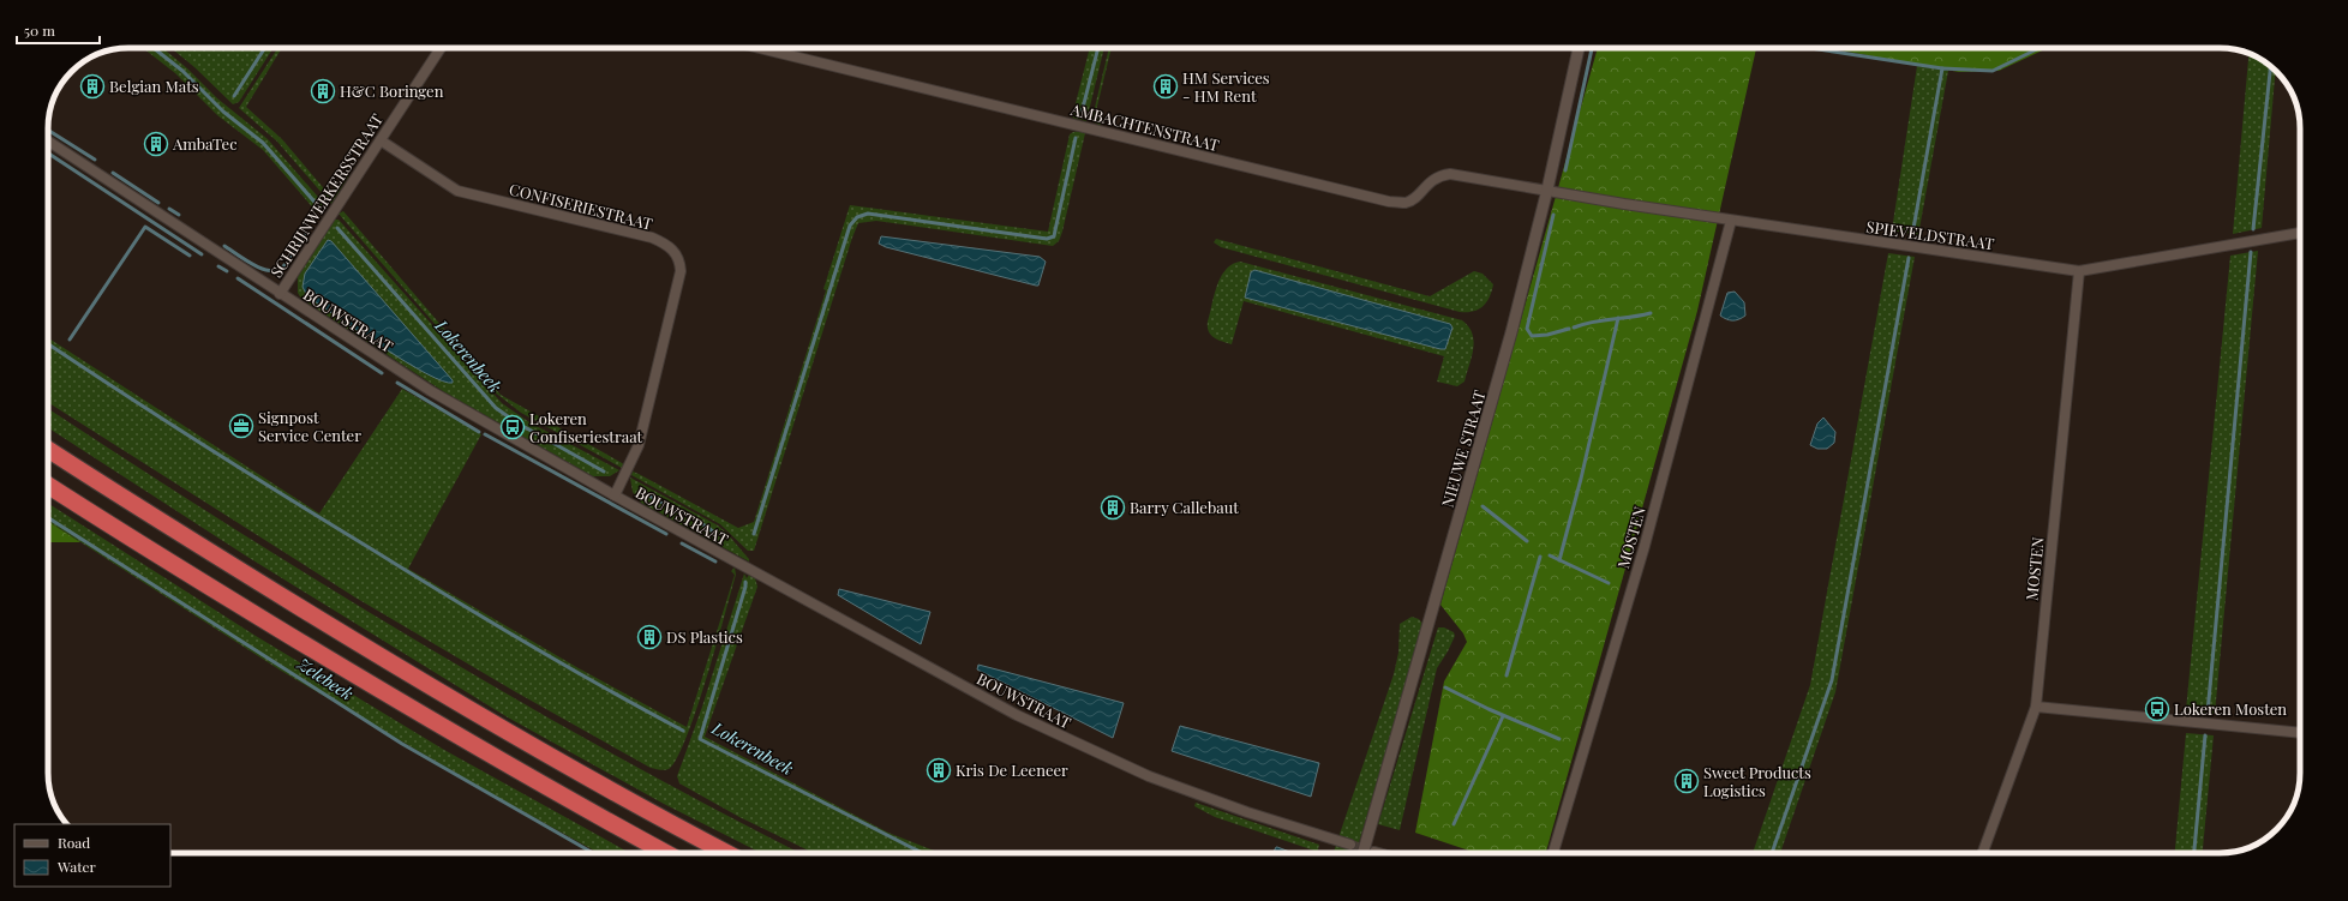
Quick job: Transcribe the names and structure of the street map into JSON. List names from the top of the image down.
{
  "streets": {
    "street": [
      "AMBACHTENSTRAAT",
      "SCHRIJNWERKERSSTRAAT",
      "CONFISERIESTRAAT",
      "SPIEVELDSTRAAT",
      "BOUWSTRAAT",
      "NIEUWE STRAAT",
      "MOSTEN"
    ]
  },
  "crossings": [
    ["AMBACHTENSTRAAT", "SPIEVELDSTRAAT"],
    ["AMBACHTENSTRAAT", "NIEUWE STRAAT"],
    ["SCHRIJNWERKERSSTRAAT", "CONFISERIESTRAAT"],
    ["SCHRIJNWERKERSSTRAAT", "BOUWSTRAAT"],
    ["CONFISERIESTRAAT", "BOUWSTRAAT"],
    ["SPIEVELDSTRAAT", "NIEUWE STRAAT"],
    ["SPIEVELDSTRAAT", "MOSTEN"]
  ],
  "water": ["Lokerenbeek", "Zelebeek"],
  "places": {
    "building": [
      "Belgian Mats",
      "HM Services - HM Rent",
      "H&C Boringen",
      "AmbaTec",
      "Barry Callebaut",
      "DS Plastics",
      "Kris De Leeneer",
      "Sweet Products Logistics"
    ],
    "office": ["Signpost Service Center"],
    "bus stop": ["Lokeren Confiseriestraat", "Lokeren Mosten"]
  },
  "legend": ["Road", "Water"],
  "scale_bar": "50 m"
}
